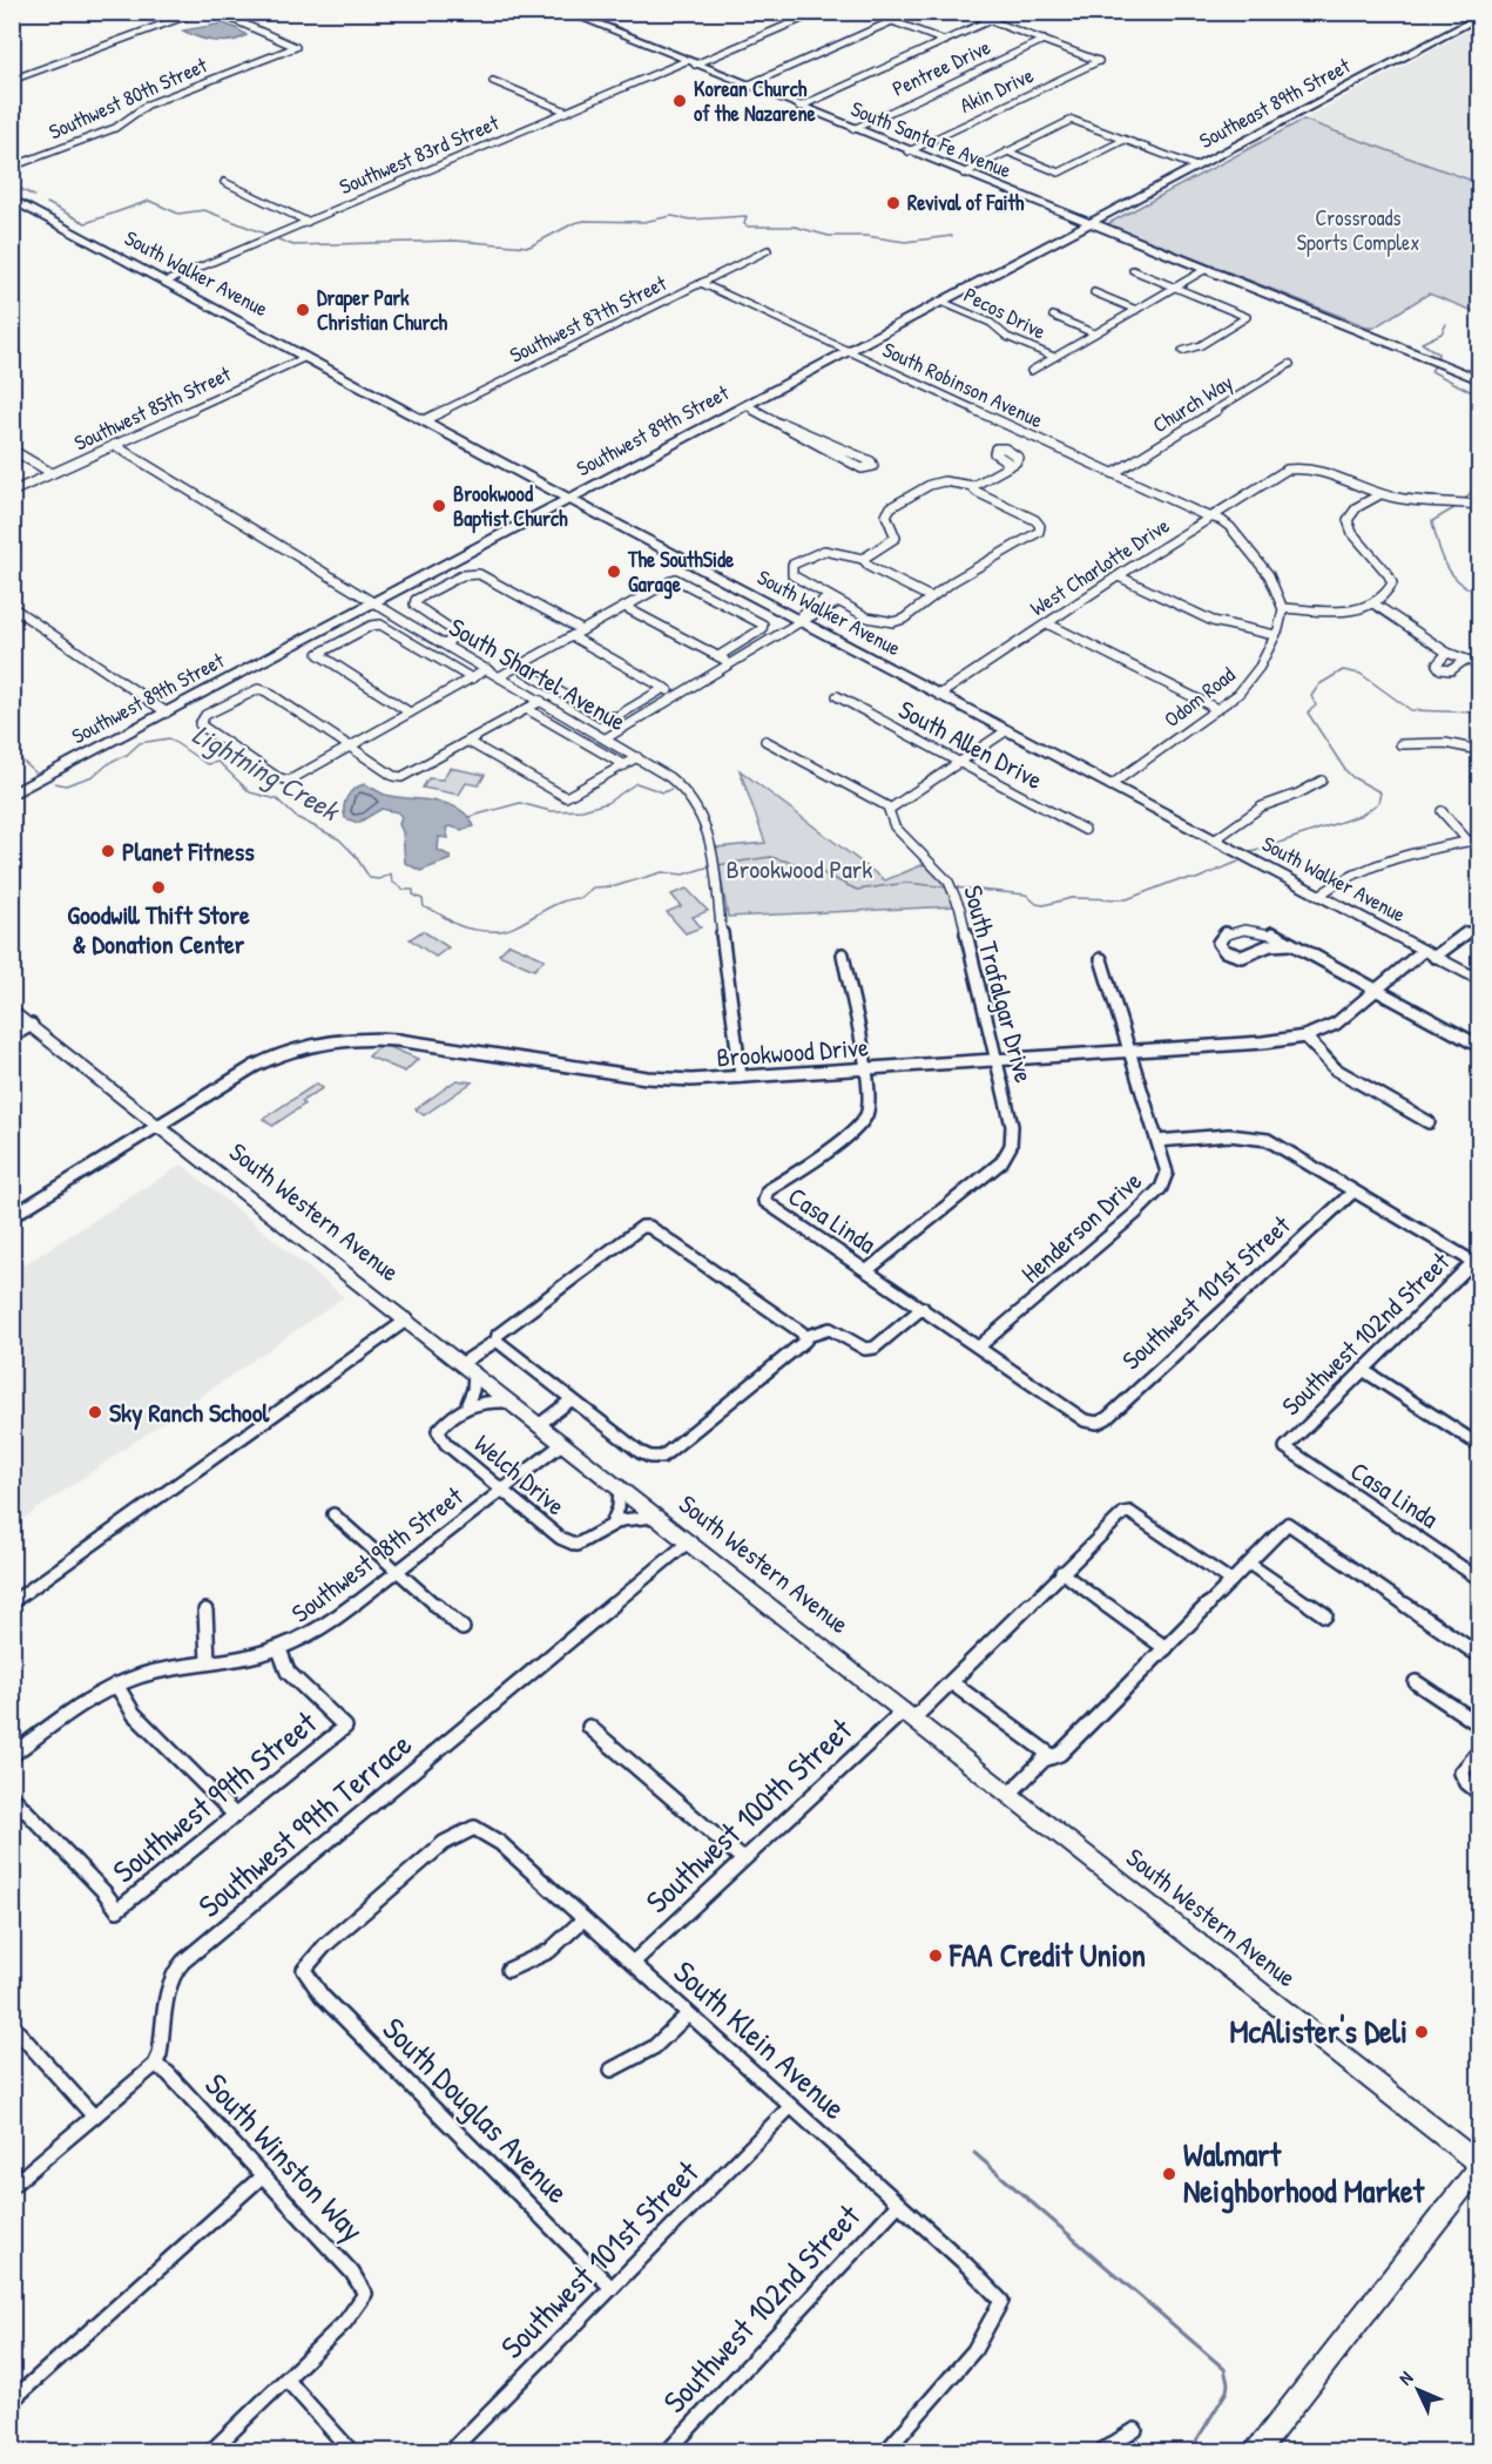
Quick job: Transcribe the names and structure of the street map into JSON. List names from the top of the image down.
{
  "streets": {
    "main road": [
      "Southeast 89th Street",
      "South Santa Fe Avenue",
      "South Walker Avenue",
      "Southwest 89th Street",
      "South Western Avenue"
    ],
    "street": [
      "Pentree Drive",
      "Akin Drive",
      "Southwest 80th Street",
      "Southwest 83rd Street",
      "Pecos Drive",
      "Southwest 87th Street",
      "South Robinson Avenue",
      "Church Way",
      "Southwest 85th Street",
      "West Charlotte Drive",
      "South Shartel Avenue",
      "Odom Road",
      "South Allen Drive",
      "South Trafalgar Drive",
      "Brookwood Drive",
      "Casa Linda",
      "Henderson Drive",
      "Southwest 101st Street",
      "Southwest 102nd Street",
      "Welch Drive",
      "Southwest 98th Street",
      "Southwest 99th Street",
      "Southwest 100th Street",
      "Southwest 99th Terrace",
      "South Klein Avenue",
      "South Douglas Avenue",
      "South Winston Way"
    ]
  },
  "crossings": [
    ["Pentree Drive", "Akin Drive"],
    ["Pentree Drive", "South Santa Fe Avenue"],
    ["Akin Drive", "South Santa Fe Avenue"],
    ["Southeast 89th Street", "South Santa Fe Avenue"],
    ["Southeast 89th Street", "Southwest 89th Street"],
    ["South Santa Fe Avenue", "Southwest 83rd Street"],
    ["South Santa Fe Avenue", "Southwest 89th Street"],
    ["Southwest 83rd Street", "South Walker Avenue"],
    ["South Walker Avenue", "Southwest 87th Street"],
    ["South Walker Avenue", "Southwest 85th Street"],
    ["South Walker Avenue", "Southwest 89th Street"],
    ["South Walker Avenue", "West Charlotte Drive"],
    ["South Walker Avenue", "Odom Road"],
    ["South Walker Avenue", "Brookwood Drive"],
    ["Pecos Drive", "Southwest 89th Street"],
    ["Southwest 87th Street", "South Robinson Avenue"],
    ["South Robinson Avenue", "Church Way"],
    ["South Robinson Avenue", "Southwest 89th Street"],
    ["South Robinson Avenue", "West Charlotte Drive"],
    ["Southwest 85th Street", "South Shartel Avenue"],
    ["Southwest 89th Street", "South Shartel Avenue"],
    ["South Shartel Avenue", "Brookwood Drive"],
    ["South Trafalgar Drive", "Brookwood Drive"],
    ["South Trafalgar Drive", "Casa Linda"],
    ["Brookwood Drive", "South Western Avenue"],
    ["Brookwood Drive", "Casa Linda"],
    ["Brookwood Drive", "Henderson Drive"],
    ["South Western Avenue", "Welch Drive"],
    ["South Western Avenue", "Southwest 98th Street"],
    ["South Western Avenue", "Southwest 100th Street"],
    ["South Western Avenue", "Southwest 99th Terrace"],
    ["Casa Linda", "Henderson Drive"],
    ["Casa Linda", "Southwest 101st Street"],
    ["Casa Linda", "Southwest 102nd Street"],
    ["Southwest 101st Street", "South Klein Avenue"],
    ["Southwest 101st Street", "South Douglas Avenue"],
    ["Southwest 102nd Street", "South Klein Avenue"],
    ["Welch Drive", "Southwest 98th Street"],
    ["Southwest 98th Street", "Southwest 99th Street"],
    ["Southwest 100th Street", "South Klein Avenue"],
    ["Southwest 99th Terrace", "South Winston Way"],
    ["South Klein Avenue", "South Douglas Avenue"]
  ],
  "water": ["Lightning Creek"],
  "parks": ["Crossroads Sports Complex", "Brookwood Park"],
  "places": [
    "Korean Church of the Nazarene",
    "Revival of Faith",
    "Draper Park Christian Church",
    "Brookwood Baptist Church",
    "The SouthSide Garage",
    "Planet Fitness",
    "Goodwill Thift Store & Donation Center",
    "Sky Ranch School",
    "FAA Credit Union",
    "McAlister's Deli",
    "Walmart Neighborhood Market"
  ],
  "north": "top left"
}
